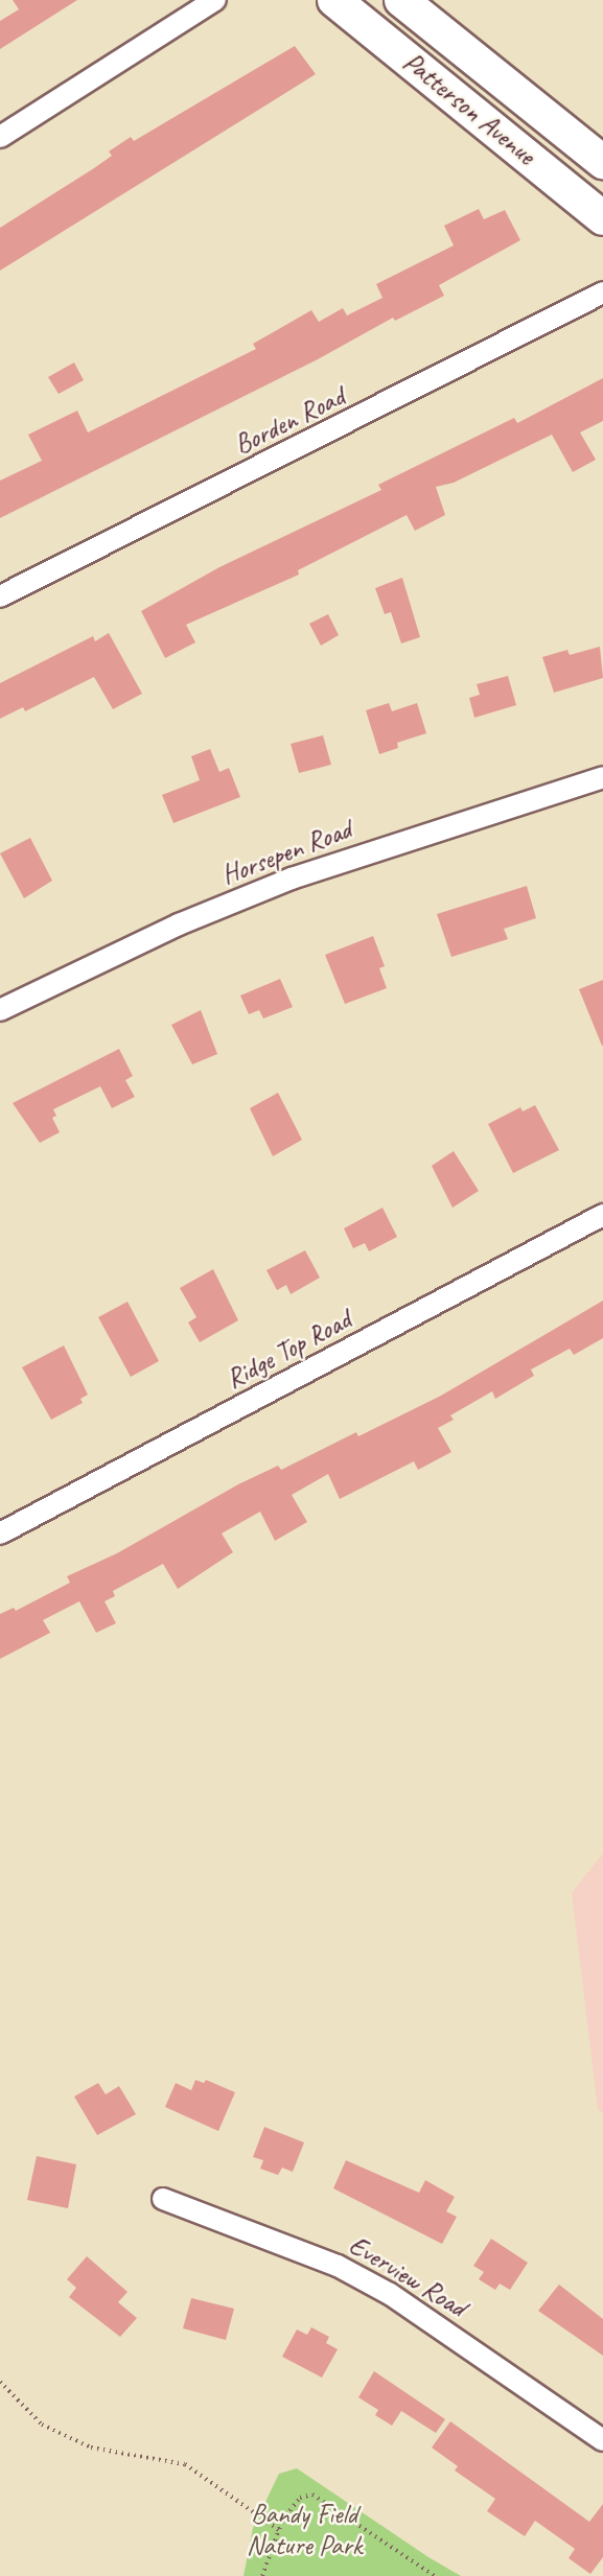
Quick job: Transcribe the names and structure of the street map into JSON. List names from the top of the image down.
{
  "streets": {
    "main road": ["Patterson Avenue"],
    "street": [
      "Borden Road",
      "Horsepen Road",
      "Ridge Top Road",
      "Everview Road"
    ]
  },
  "parks": ["Bandy Field Nature Park"]
}
